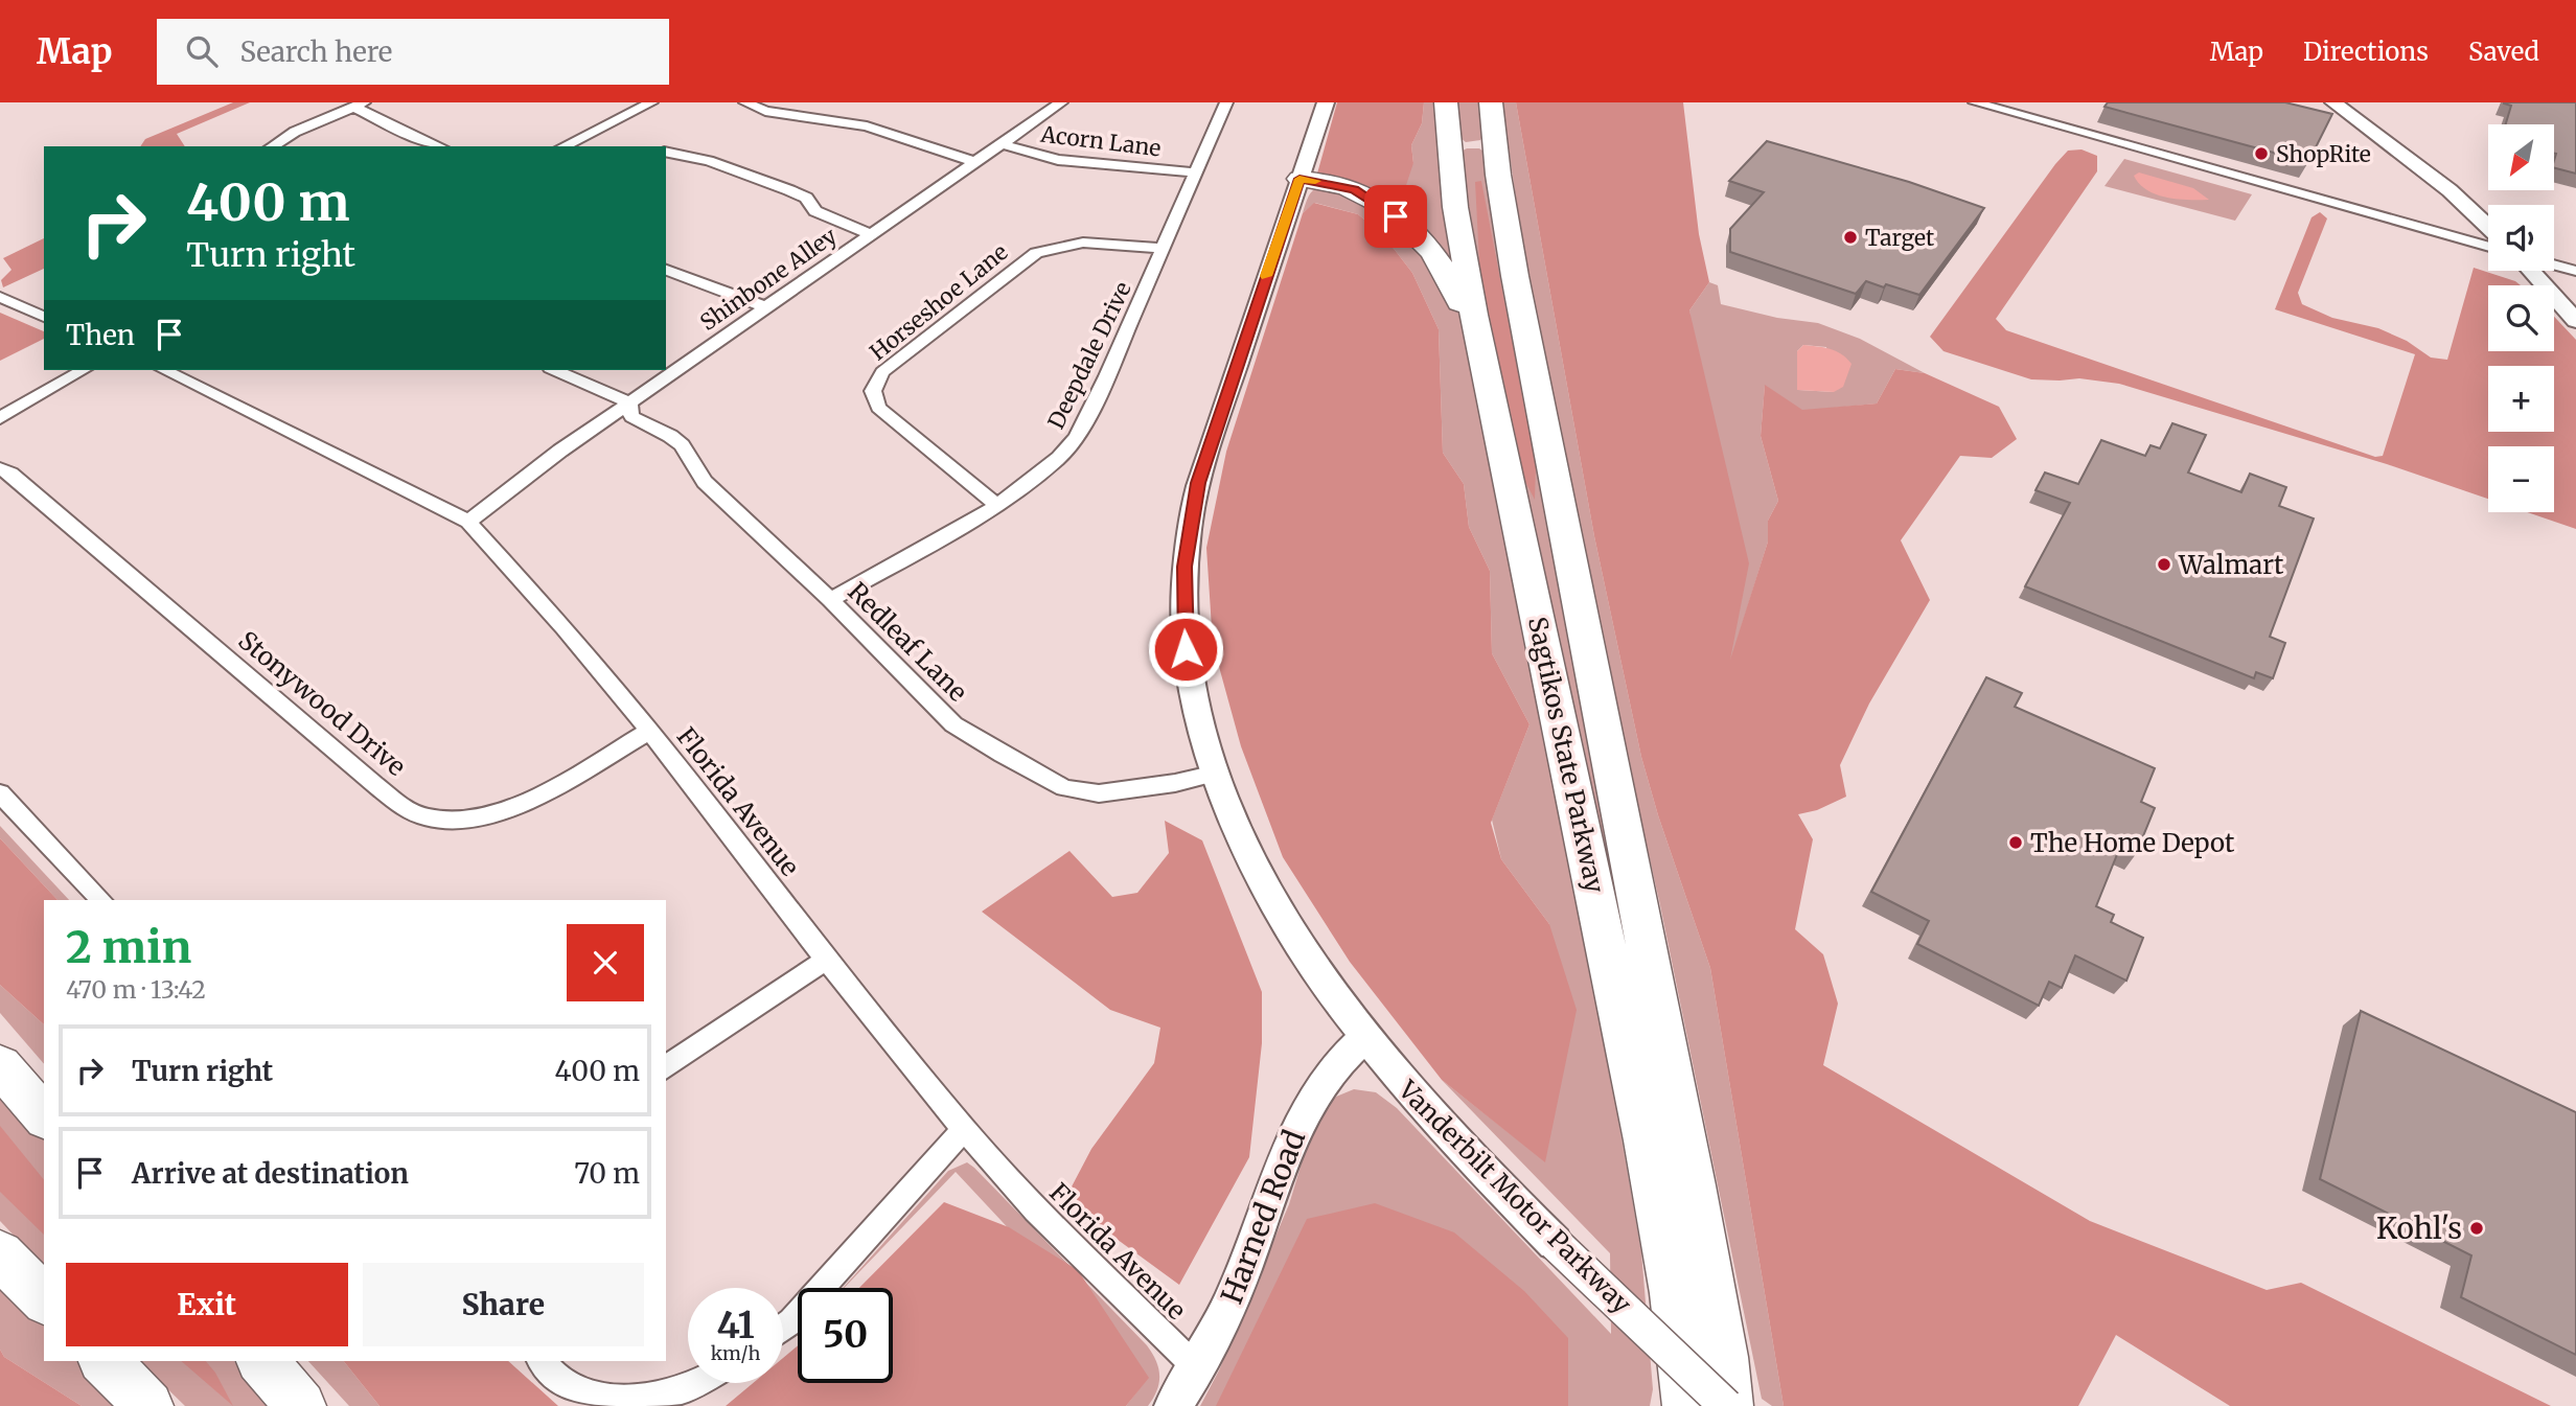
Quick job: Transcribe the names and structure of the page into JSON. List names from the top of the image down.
{
  "streets": {
    "highway": ["Sagtikos State Parkway"],
    "main road": ["Vanderbilt Motor Parkway", "Harned Road"],
    "street": [
      "Acorn Lane",
      "Shinbone Alley",
      "Horseshoe Lane",
      "Deepdale Drive",
      "Redleaf Lane",
      "Stonywood Drive",
      "Florida Avenue"
    ]
  },
  "crossings": [
    ["Acorn Lane", "Shinbone Alley"],
    ["Acorn Lane", "Deepdale Drive"],
    ["Shinbone Alley", "Redleaf Lane"],
    ["Shinbone Alley", "Florida Avenue"],
    ["Horseshoe Lane", "Deepdale Drive"],
    ["Deepdale Drive", "Redleaf Lane"],
    ["Redleaf Lane", "Vanderbilt Motor Parkway"],
    ["Stonywood Drive", "Florida Avenue"],
    ["Sagtikos State Parkway", "Vanderbilt Motor Parkway"],
    ["Florida Avenue", "Harned Road"],
    ["Vanderbilt Motor Parkway", "Harned Road"]
  ],
  "places": [
    "ShopRite",
    "Target",
    "Walmart",
    "The Home Depot",
    "Kohl's"
  ],
  "north": "bottom left",
  "page": {
    "header": "Map",
    "search": "Search here",
    "nav": ["Map", "Directions", "Saved"],
    "map_buttons": ["+", "−"],
    "turn": ["400 m", "Turn right"],
    "then": "Then",
    "heading": ["2 min", "470 m · 13:42"],
    "list": [
      {
        "name": "Turn right",
        "value": "400 m"
      },
      {
        "name": "Arrive at destination",
        "value": "70 m"
      }
    ],
    "buttons": ["Exit", "Share"],
    "speed": "41 km/h",
    "limit": "50"
  }
}
